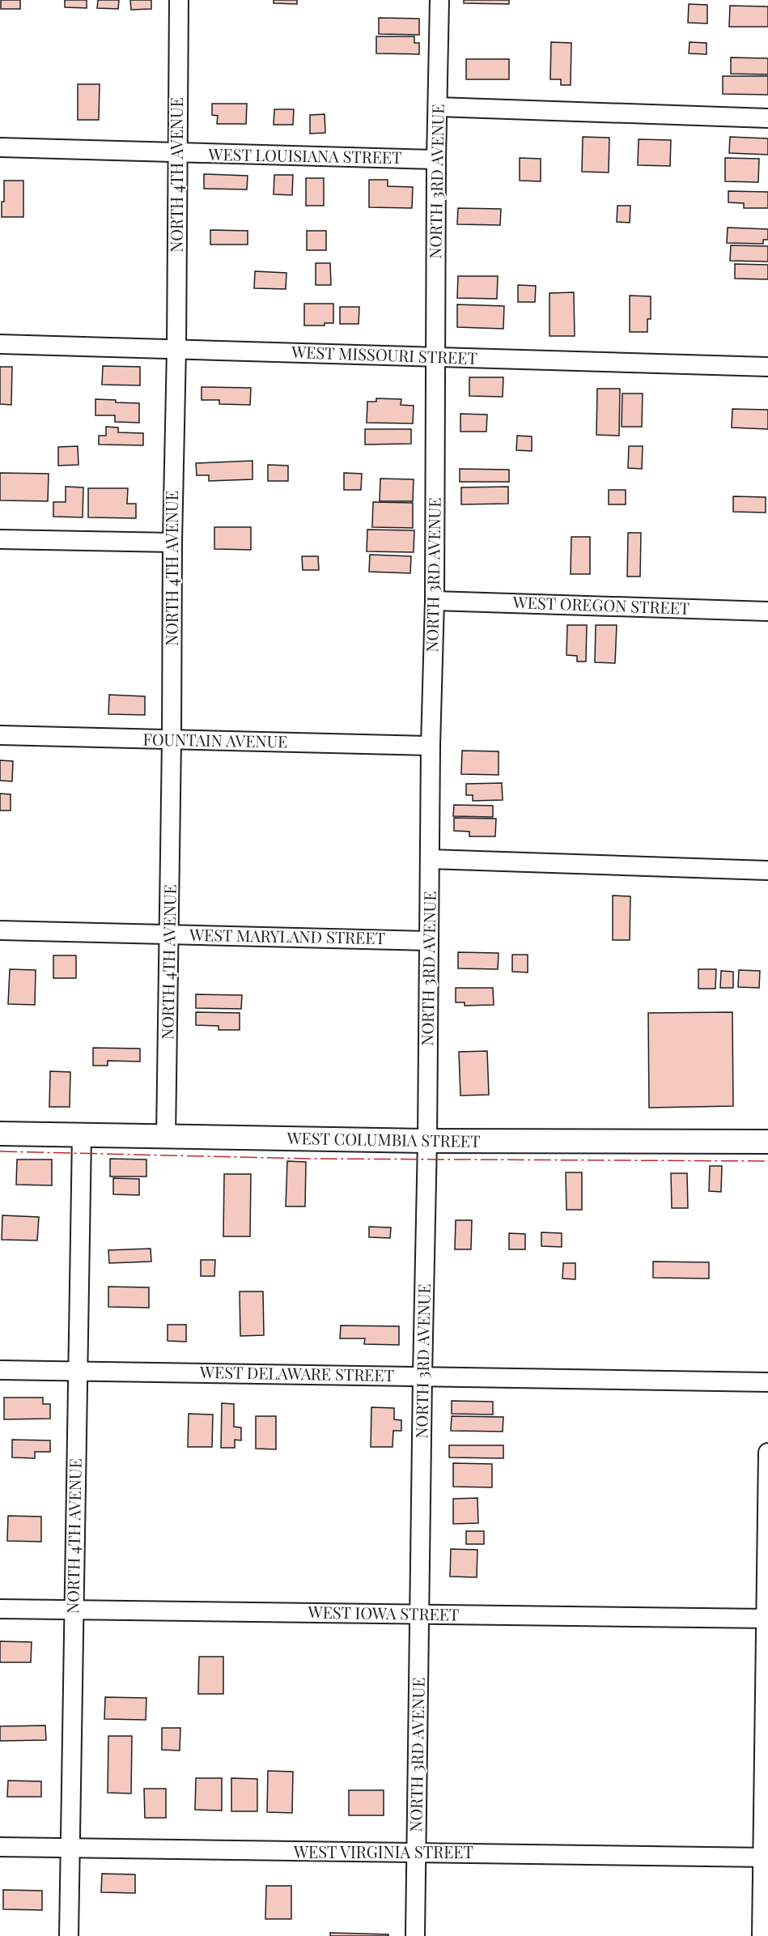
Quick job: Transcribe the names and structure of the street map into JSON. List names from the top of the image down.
{
  "streets": {
    "main road": ["WEST COLUMBIA STREET"],
    "street": [
      "WEST LOUISIANA STREET",
      "NORTH 4TH AVENUE",
      "NORTH 3RD AVENUE",
      "WEST MISSOURI STREET",
      "WEST OREGON STREET",
      "FOUNTAIN AVENUE",
      "WEST MARYLAND STREET",
      "WEST DELAWARE STREET",
      "WEST IOWA STREET",
      "WEST VIRGINIA STREET"
    ]
  },
  "crossings": [
    ["WEST LOUISIANA STREET", "NORTH 4TH AVENUE"],
    ["WEST LOUISIANA STREET", "NORTH 3RD AVENUE"],
    ["NORTH 4TH AVENUE", "WEST MISSOURI STREET"],
    ["NORTH 4TH AVENUE", "FOUNTAIN AVENUE"],
    ["NORTH 4TH AVENUE", "WEST MARYLAND STREET"],
    ["NORTH 4TH AVENUE", "WEST COLUMBIA STREET"],
    ["NORTH 4TH AVENUE", "WEST DELAWARE STREET"],
    ["NORTH 4TH AVENUE", "WEST IOWA STREET"],
    ["NORTH 4TH AVENUE", "WEST VIRGINIA STREET"],
    ["NORTH 3RD AVENUE", "WEST MISSOURI STREET"],
    ["NORTH 3RD AVENUE", "WEST OREGON STREET"],
    ["NORTH 3RD AVENUE", "FOUNTAIN AVENUE"],
    ["NORTH 3RD AVENUE", "WEST MARYLAND STREET"],
    ["NORTH 3RD AVENUE", "WEST COLUMBIA STREET"],
    ["NORTH 3RD AVENUE", "WEST DELAWARE STREET"],
    ["NORTH 3RD AVENUE", "WEST IOWA STREET"],
    ["NORTH 3RD AVENUE", "WEST VIRGINIA STREET"]
  ]
}
